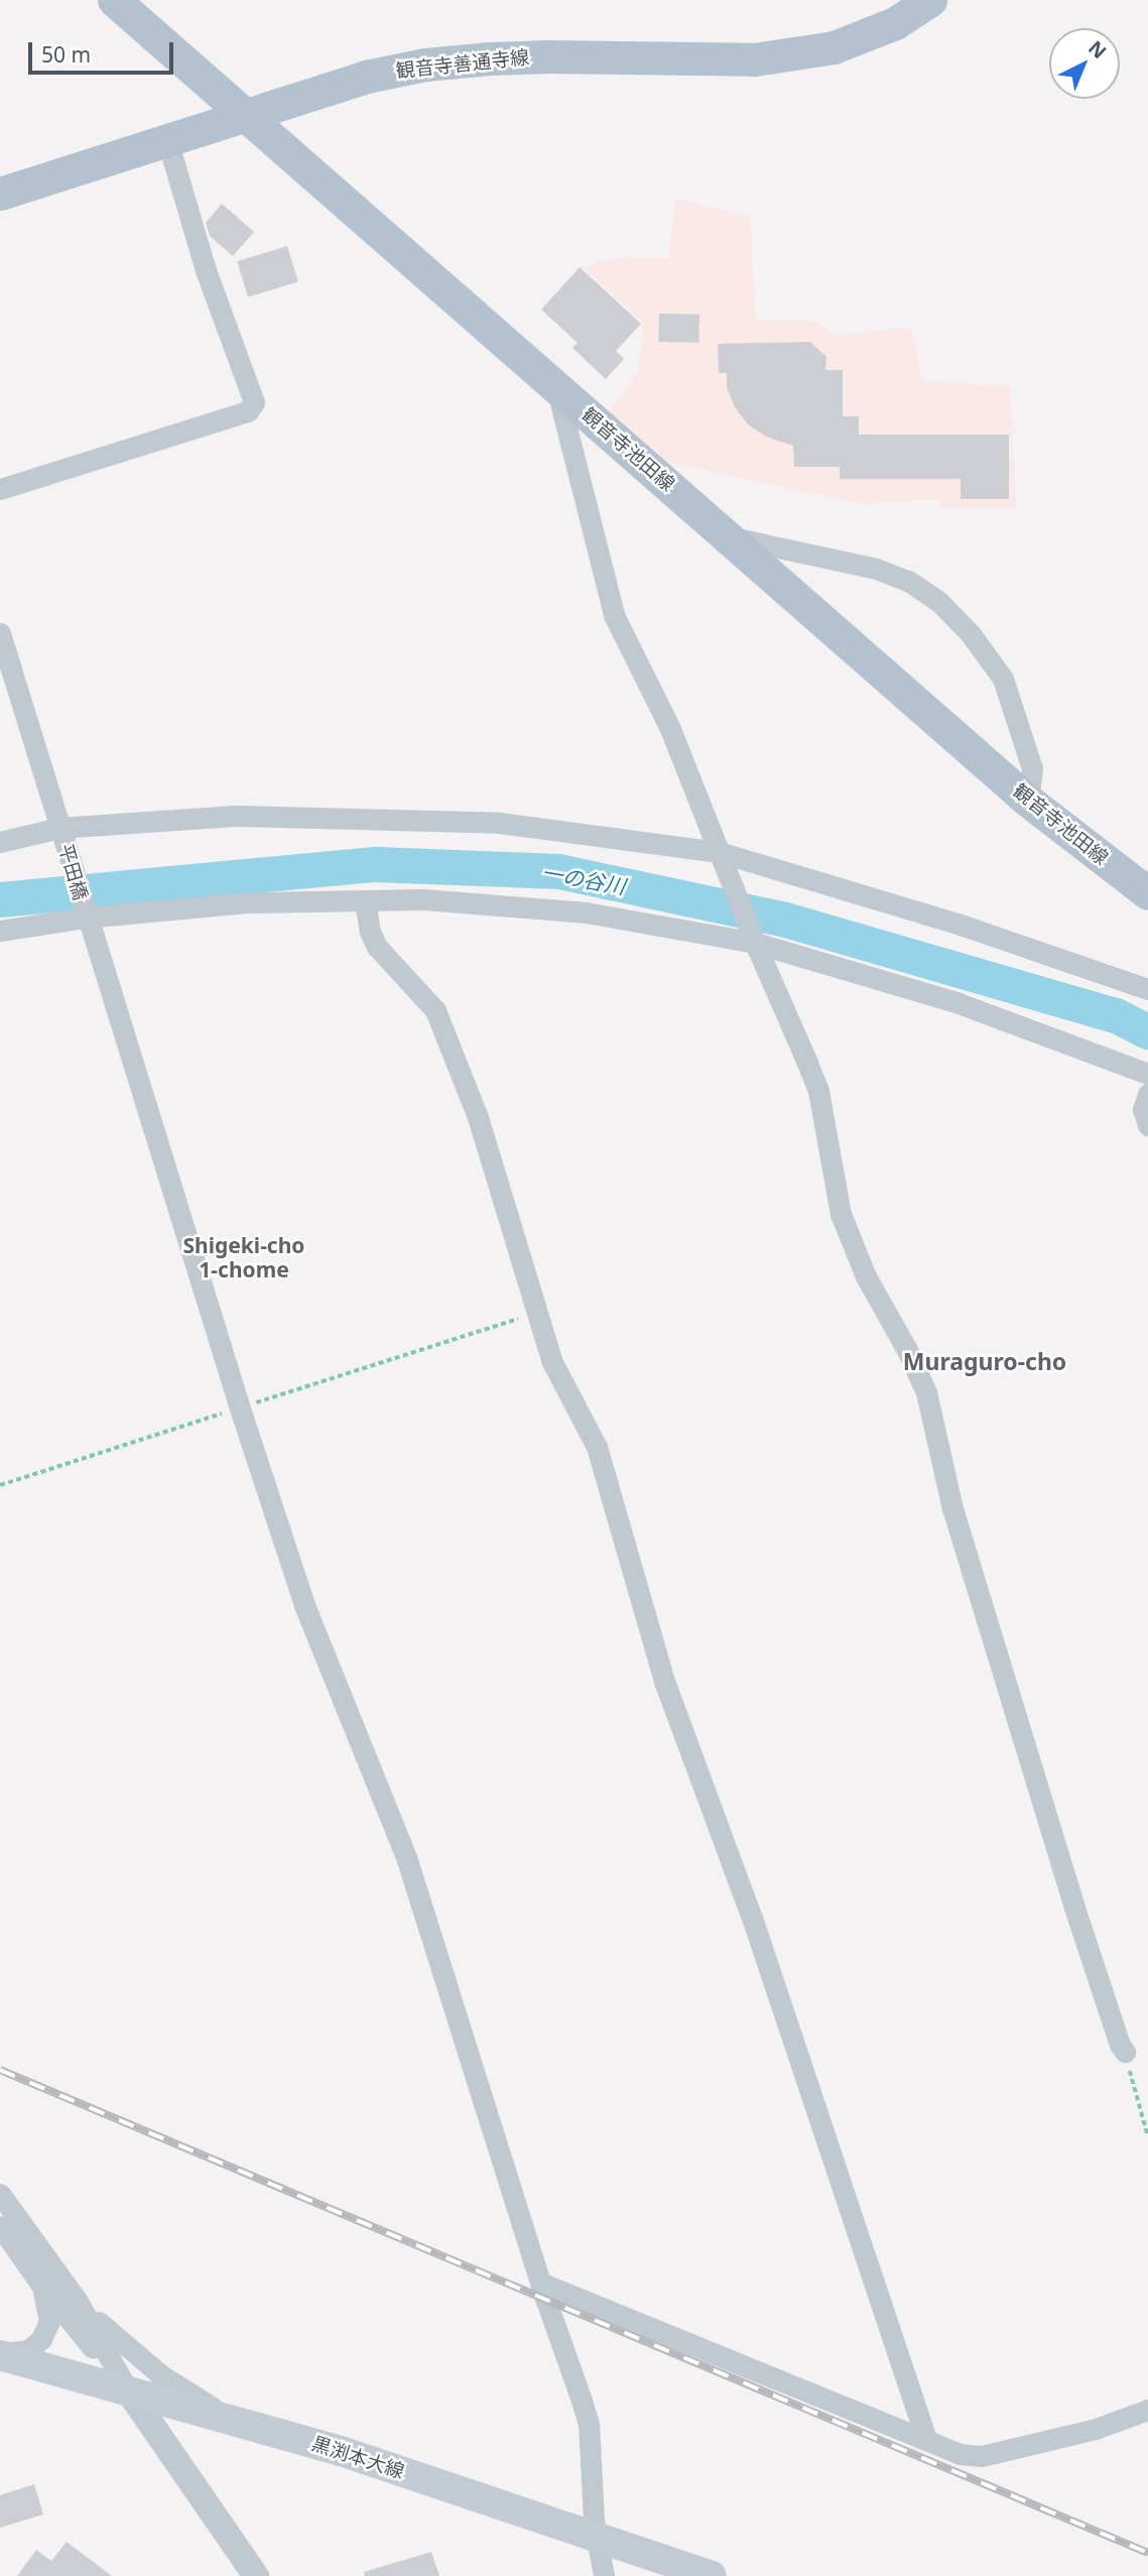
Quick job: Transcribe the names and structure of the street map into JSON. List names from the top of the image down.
{
  "streets": {
    "main road": ["観音寺善通寺線", "観音寺池田線", "黒渕本大線"],
    "street": ["平田橋"]
  },
  "crossings": [
    ["観音寺善通寺線", "観音寺池田線"],
    ["平田橋", "黒渕本大線"]
  ],
  "districts": ["Shigeki-cho 1-chome", "Muraguro-cho"],
  "water": ["一の谷川"],
  "scale_bar": "50 m",
  "north": "top right"
}
